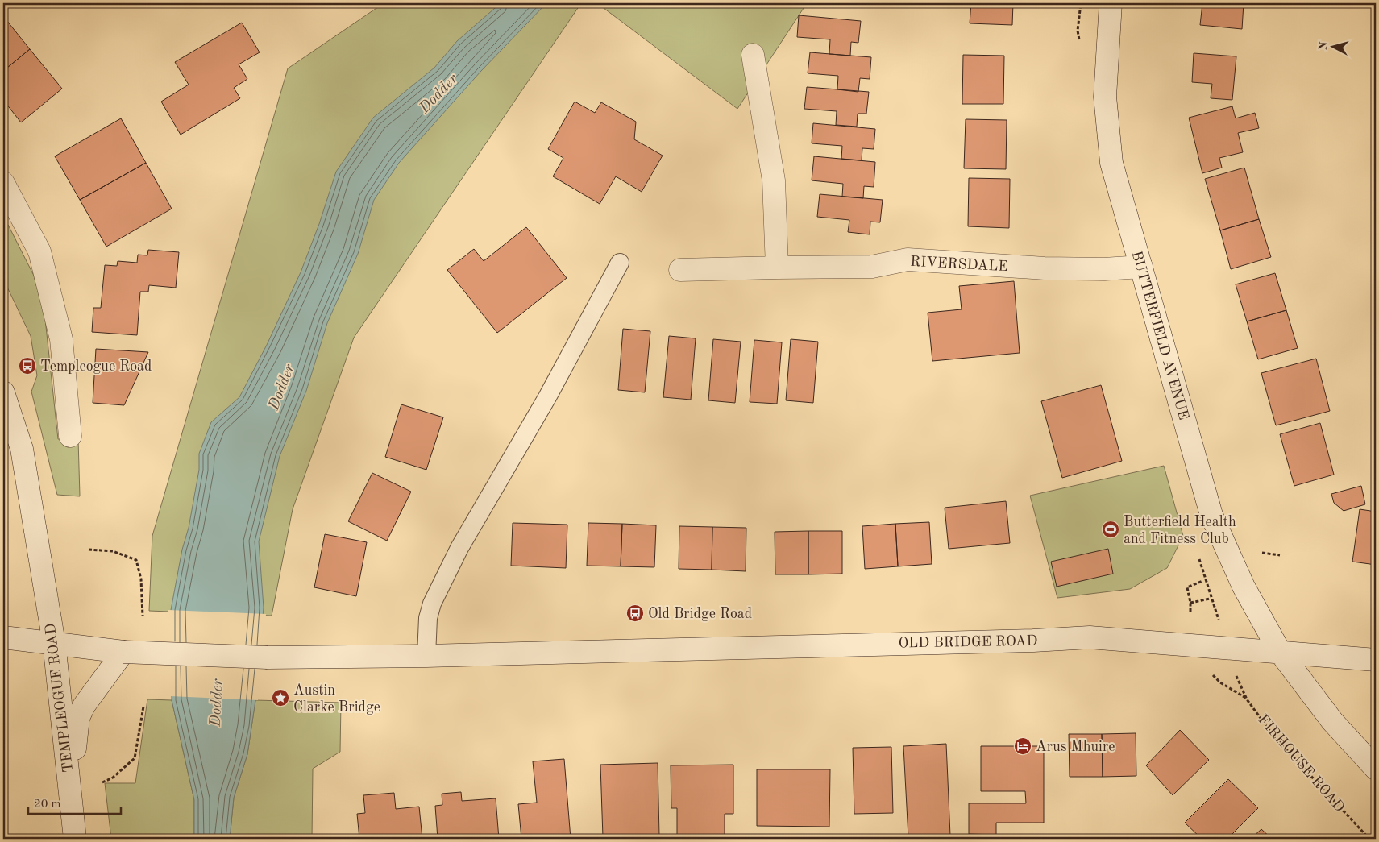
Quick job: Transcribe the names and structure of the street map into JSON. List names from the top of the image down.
{
  "streets": {
    "main road": [
      "RIVERSDALE",
      "BUTTERFIELD AVENUE",
      "OLD BRIDGE ROAD",
      "TEMPLEOGUE ROAD"
    ],
    "path": ["FIRHOUSE ROAD"]
  },
  "crossings": [
    ["RIVERSDALE", "BUTTERFIELD AVENUE"],
    ["BUTTERFIELD AVENUE", "OLD BRIDGE ROAD"]
  ],
  "water": ["Dodder"],
  "places": {
    "bus stop": ["Templeogue Road", "Old Bridge Road"],
    "sports": ["Butterfield Health and Fitness Club"],
    "place": ["Austin Clarke Bridge"],
    "hotel": ["Arus Mhuire"]
  },
  "scale_bar": "20 m",
  "north": "left"
}
